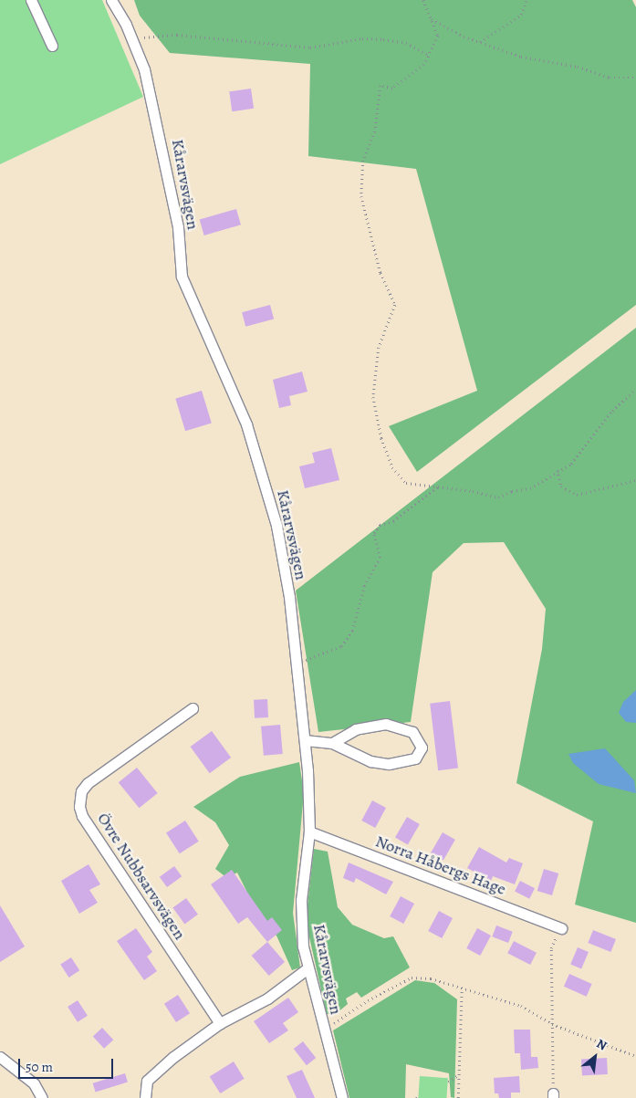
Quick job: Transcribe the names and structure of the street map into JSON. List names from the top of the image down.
{
  "streets": {
    "street": ["Kårarvsvägen", "Norra Håbergs Hage", "Övre Nubbsarvsvägen"]
  },
  "crossings": [
    ["Kårarvsvägen", "Norra Håbergs Hage"]
  ],
  "scale_bar": "50 m",
  "north": "top right"
}
